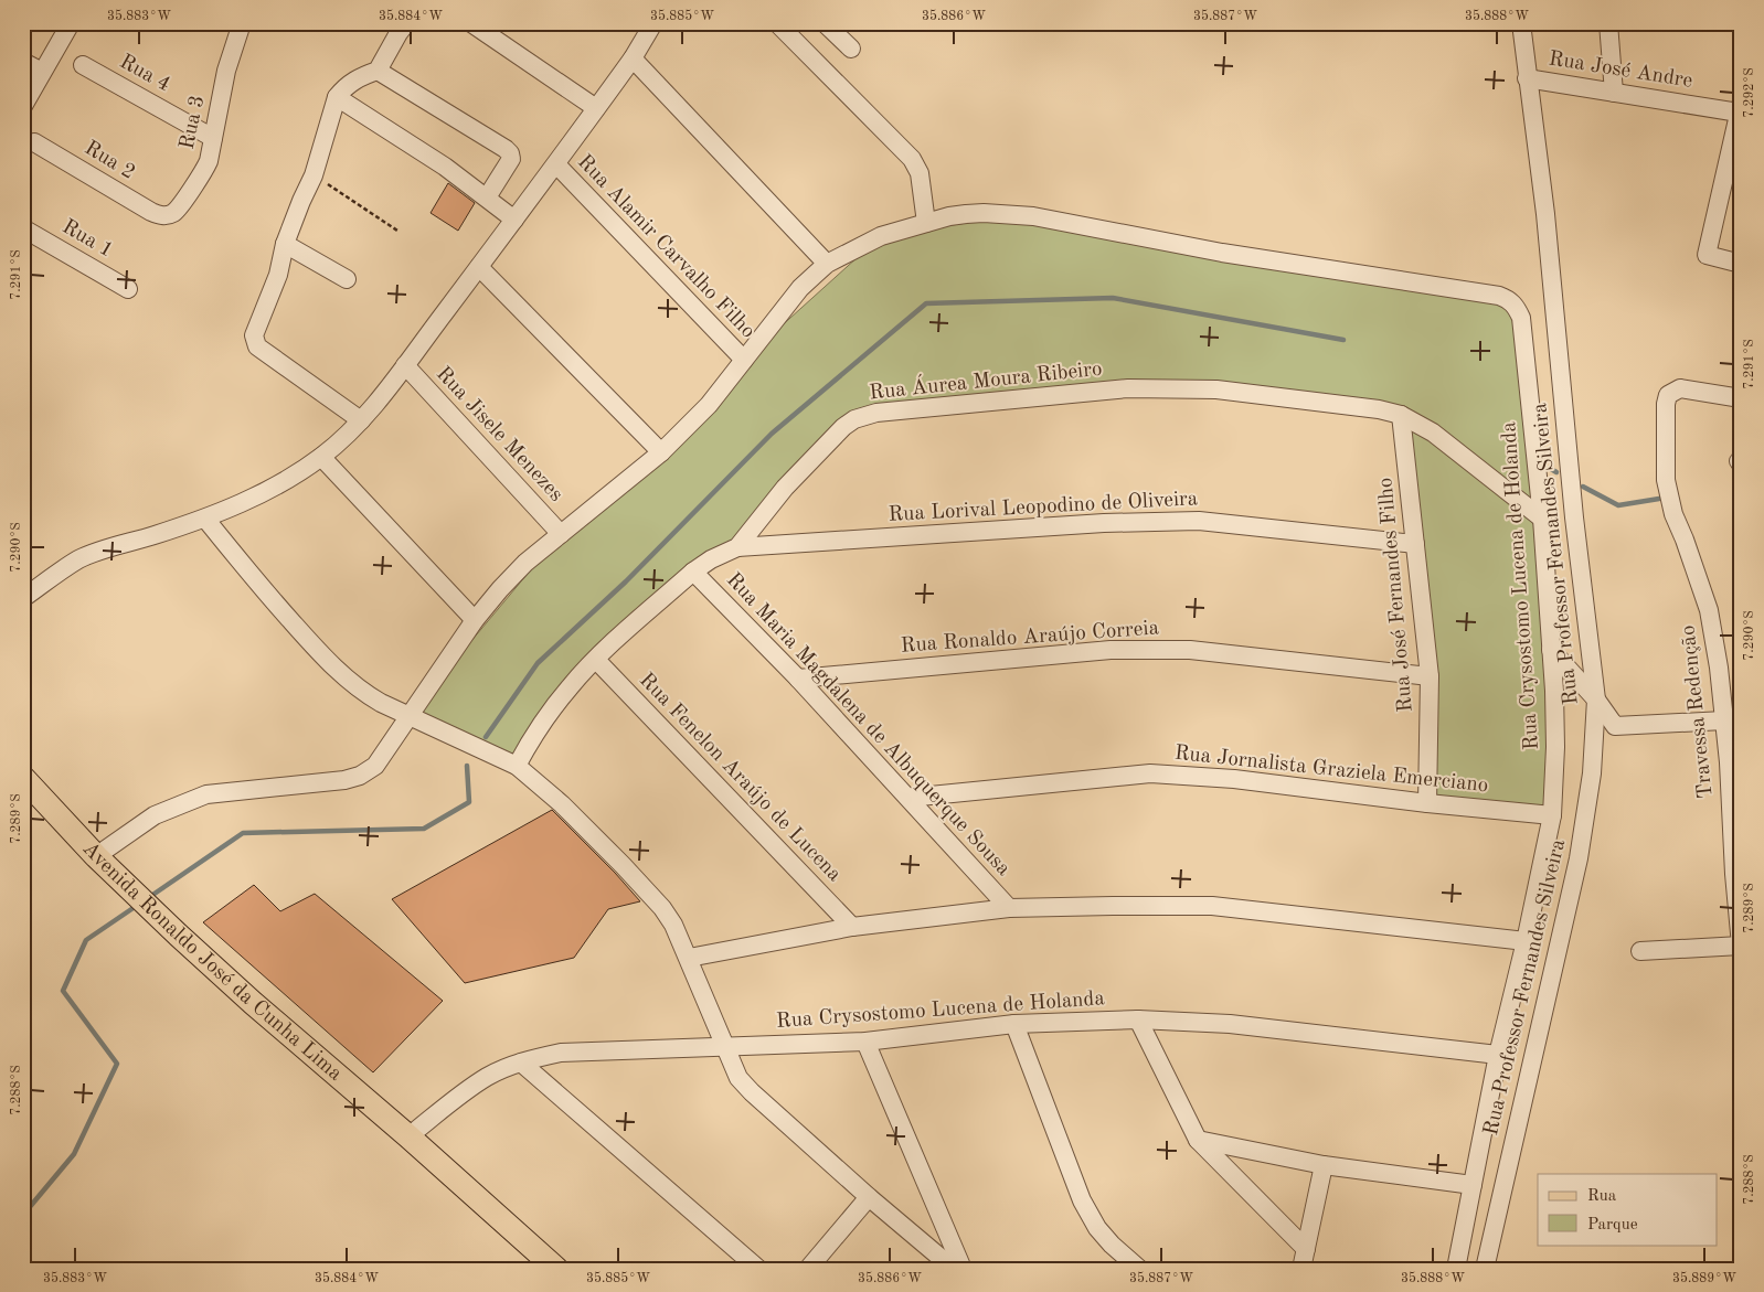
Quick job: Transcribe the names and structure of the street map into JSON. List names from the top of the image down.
{
  "streets": {
    "main road": ["Avenida Ronaldo José da Cunha Lima"],
    "street": [
      "Rua José Andre",
      "Rua 4",
      "Rua 3",
      "Rua 2",
      "Rua 1",
      "Rua Alamir Carvalho Filho",
      "Rua Áurea Moura Ribeiro",
      "Rua Jisele Menezes",
      "Rua Lorival Leopodino de Oliveira",
      "Rua Professor Fernandes Silveira",
      "Rua Crysostomo Lucena de Holanda",
      "Rua José Fernandes Filho",
      "Rua Ronaldo Araújo Correia",
      "Travessa Redenção",
      "Rua Maria Magdalena de Albuquerque Sousa",
      "Rua Jornalista Graziela Emerciano",
      "Rua Fenelon Araújo de Lucena"
    ]
  },
  "crossings": [
    ["Rua José Andre", "Rua Professor Fernandes Silveira"],
    ["Rua 4", "Rua 3"],
    ["Rua 3", "Rua 2"],
    ["Rua Áurea Moura Ribeiro", "Rua Lorival Leopodino de Oliveira"],
    ["Rua Áurea Moura Ribeiro", "Rua Crysostomo Lucena de Holanda"],
    ["Rua Áurea Moura Ribeiro", "Rua José Fernandes Filho"],
    ["Rua Áurea Moura Ribeiro", "Rua Maria Magdalena de Albuquerque Sousa"],
    ["Rua Áurea Moura Ribeiro", "Rua Fenelon Araújo de Lucena"],
    ["Rua Lorival Leopodino de Oliveira", "Rua José Fernandes Filho"],
    ["Rua Crysostomo Lucena de Holanda", "Rua Jornalista Graziela Emerciano"],
    ["Rua Crysostomo Lucena de Holanda", "Avenida Ronaldo José da Cunha Lima"],
    ["Rua José Fernandes Filho", "Rua Ronaldo Araújo Correia"],
    ["Rua José Fernandes Filho", "Rua Jornalista Graziela Emerciano"],
    ["Rua Ronaldo Araújo Correia", "Rua Maria Magdalena de Albuquerque Sousa"],
    ["Rua Maria Magdalena de Albuquerque Sousa", "Rua Jornalista Graziela Emerciano"]
  ],
  "legend": ["Rua", "Parque"],
  "coordinates": [
    "35.883°W",
    "35.884°W",
    "35.885°W",
    "35.886°W",
    "35.887°W",
    "35.888°W",
    "7.292°S",
    "7.291°S",
    "7.290°S",
    "7.289°S",
    "7.288°S",
    "35.889°W"
  ]
}
